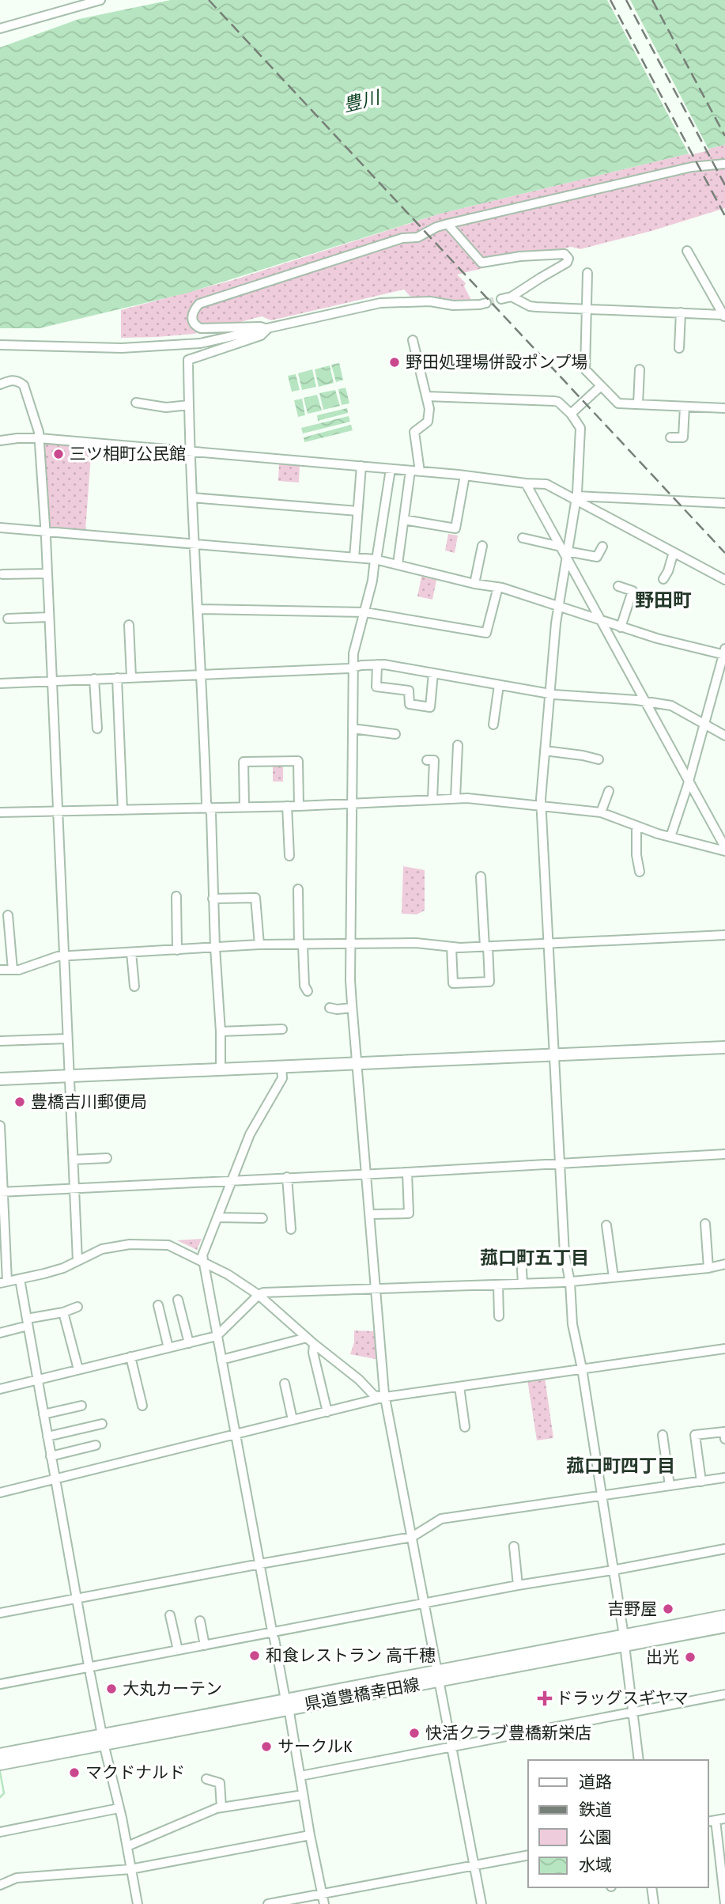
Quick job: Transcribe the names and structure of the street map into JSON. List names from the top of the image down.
{
  "streets": {
    "main road": ["県道豊橋幸田線"]
  },
  "districts": ["野田町", "菰口町五丁目", "菰口町四丁目"],
  "water": ["豊川"],
  "places": {
    "other": [
      "野田処理場併設ポンプ場",
      "三ツ相町公民館",
      "豊橋吉川郵便局",
      "吉野屋",
      "和食レストラン 高千穂",
      "出光",
      "大丸カーテン",
      "快活クラブ豊橋新栄店",
      "サークルK",
      "マクドナルド"
    ],
    "health": ["ドラッグスギヤマ"]
  },
  "legend": [
    "道路",
    "鉄道",
    "公園",
    "水域"
  ]
}
